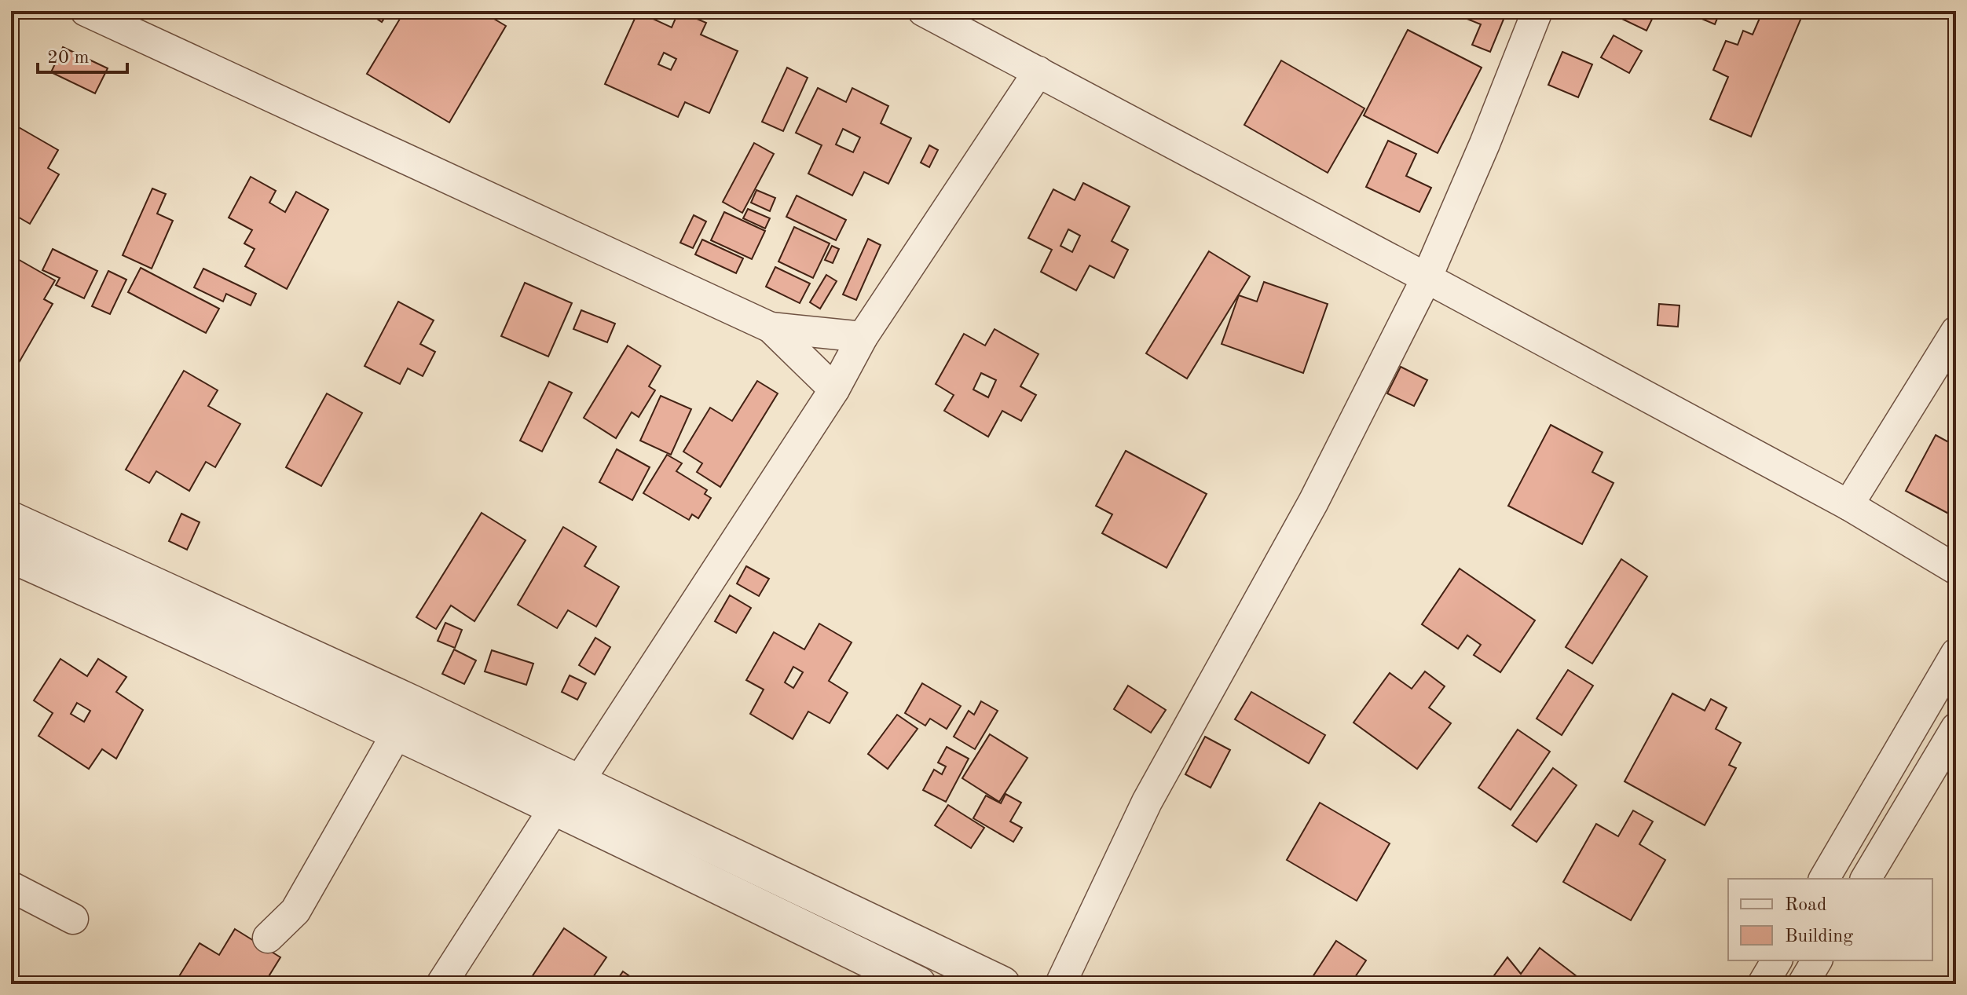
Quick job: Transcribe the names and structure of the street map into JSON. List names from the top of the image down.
{
  "legend": ["Road", "Building"],
  "scale_bar": "20 m"
}
